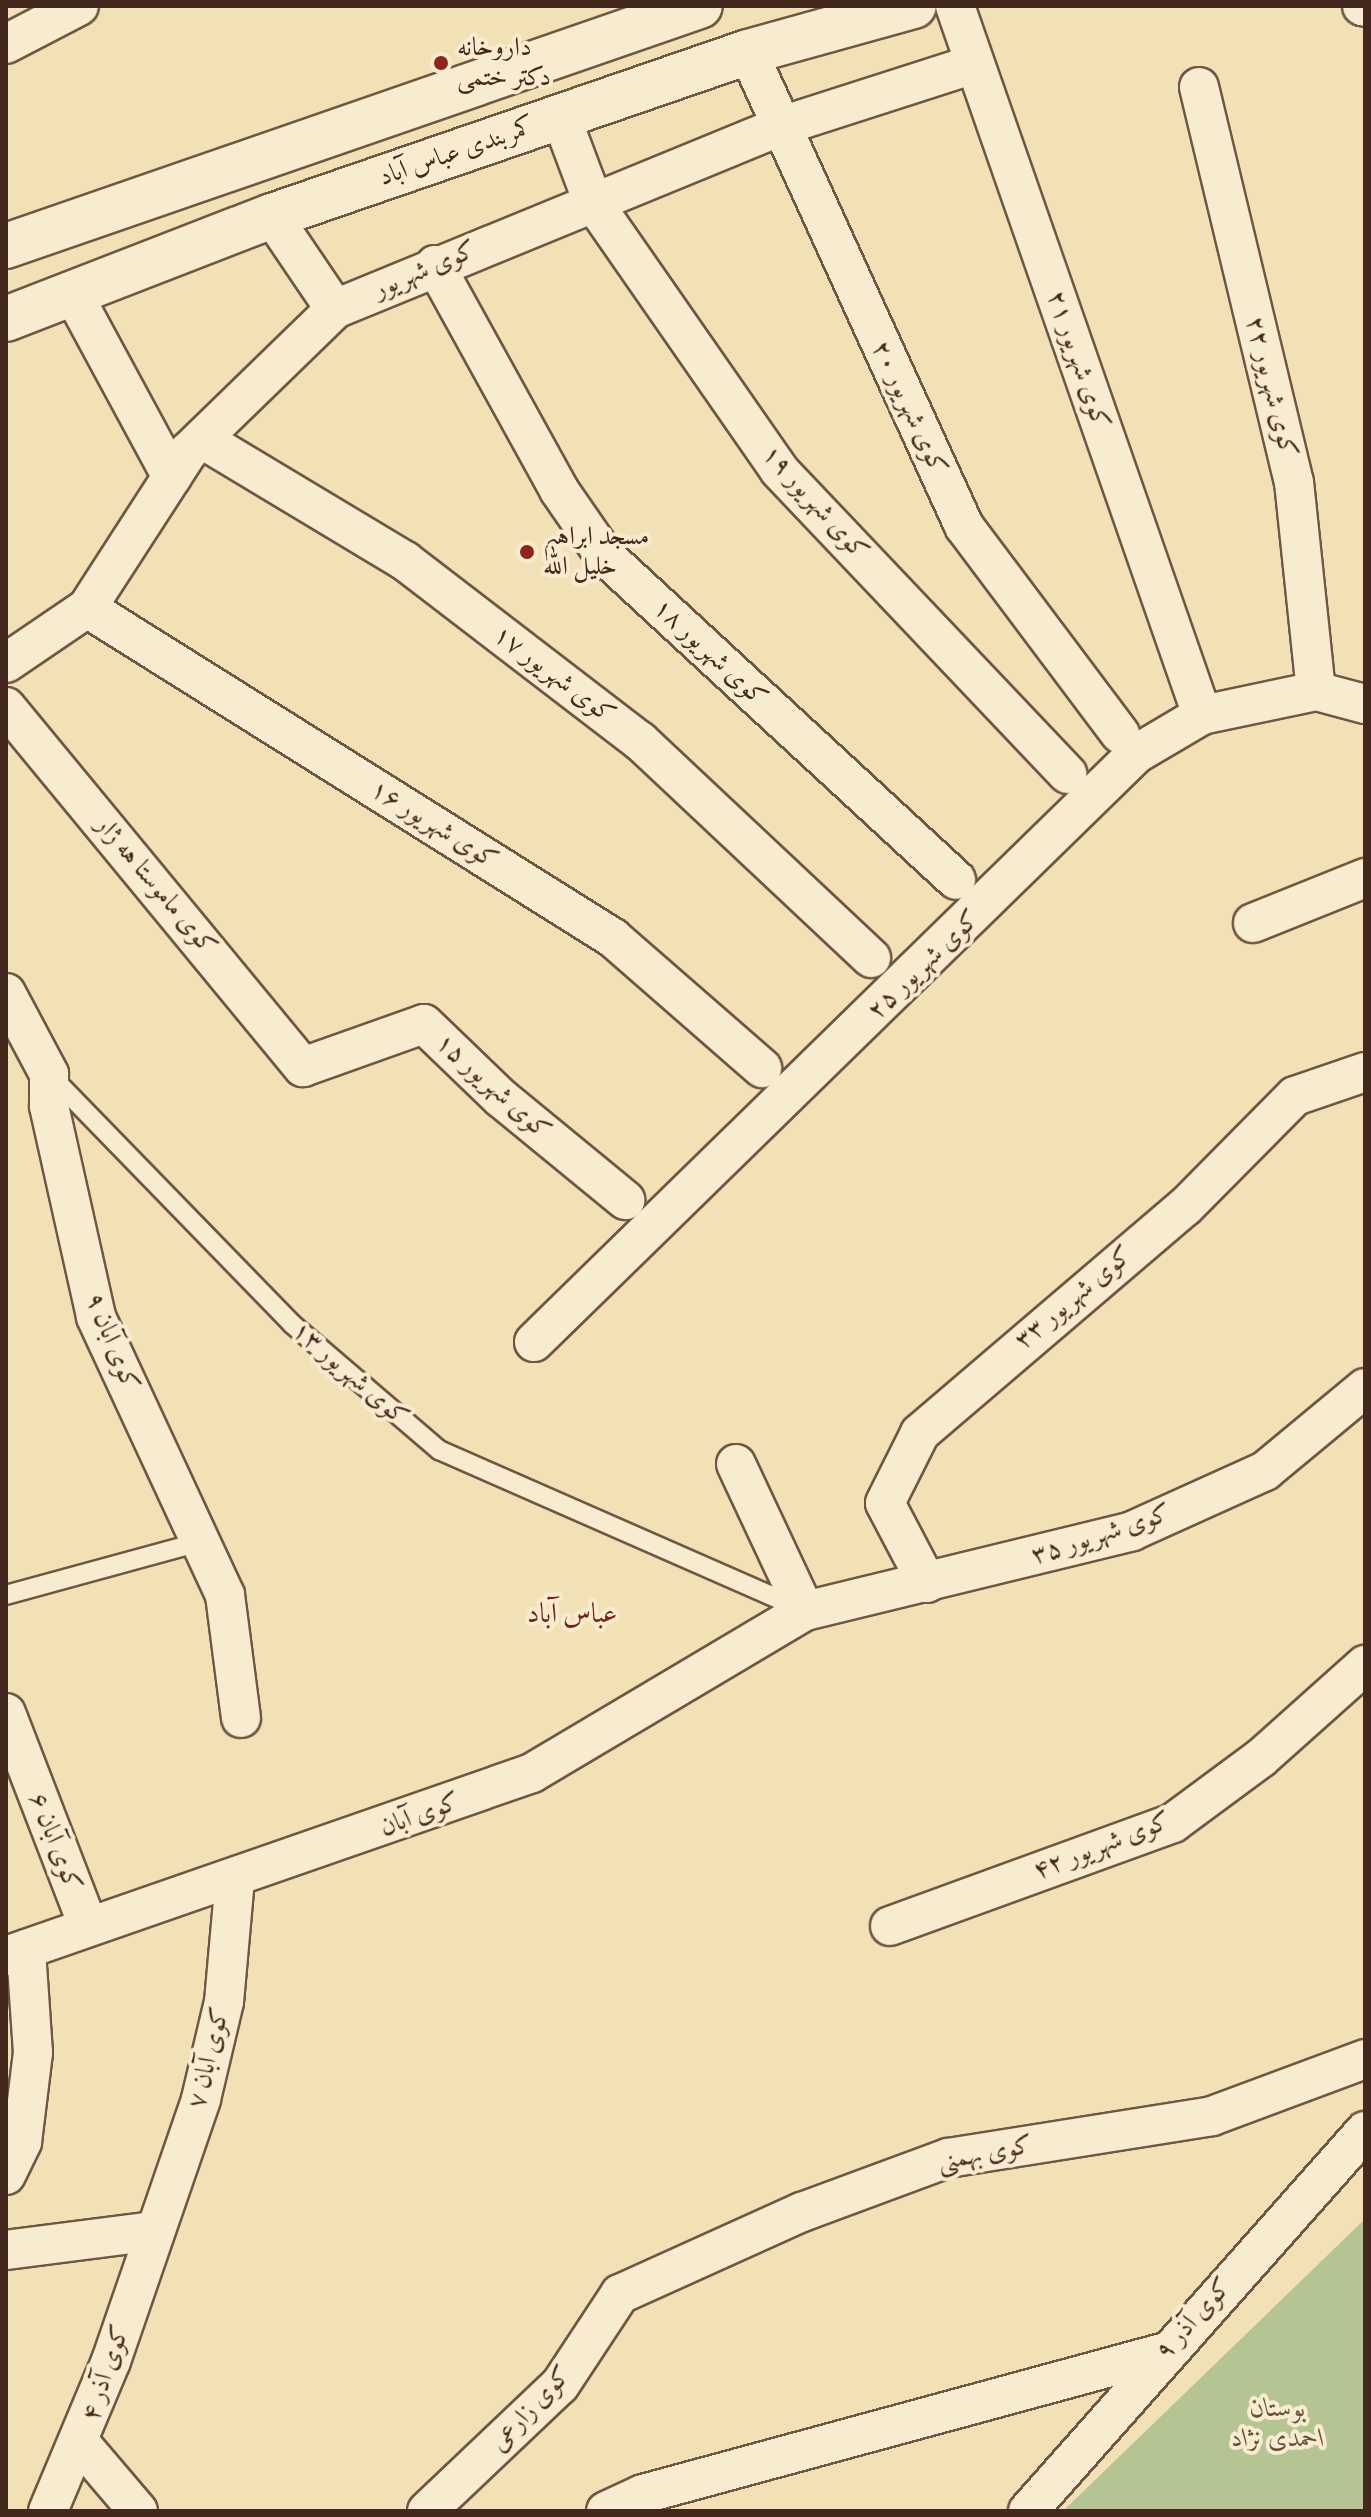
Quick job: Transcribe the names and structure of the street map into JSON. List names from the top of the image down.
{
  "streets": {
    "main road": ["کمربندی عباس آباد"],
    "street": [
      "کوی شهریور",
      "کوی شهریور ۲۱",
      "کوی شهریور ۲۲",
      "کوی شهریور ۲۰",
      "کوی شهریور ۱۹",
      "کوی شهریور ۱۸",
      "کوی شهریور ۱۷",
      "کوی شهریور ۱۶",
      "کوی ماموستا هه ژار",
      "کوی شهریور ۲۵",
      "کوی شهریور ۱۵",
      "کوی شهریور ۳۳",
      "کوی آبان ۹",
      "کوی شهریور ۱۳",
      "کوی شهریور ۳۵",
      "کوی آبان",
      "کوی آبان ۶",
      "کوی شهریور ۴۲",
      "کوی آبان ۷",
      "کوی بهمنی",
      "کوی آذر ۹",
      "کوی آذر ۴",
      "کوی زارعی"
    ]
  },
  "crossings": [
    ["کمربندی عباس آباد", "کوی شهریور ۲۰"],
    ["کمربندی عباس آباد", "کوی شهریور ۱۹"],
    ["کوی شهریور", "کوی شهریور ۲۱"],
    ["کوی شهریور", "کوی شهریور ۲۰"],
    ["کوی شهریور", "کوی شهریور ۱۹"],
    ["کوی شهریور", "کوی شهریور ۱۸"],
    ["کوی شهریور", "کوی شهریور ۱۷"],
    ["کوی شهریور", "کوی شهریور ۱۶"],
    ["کوی شهریور ۲۱", "کوی شهریور ۲۵"],
    ["کوی شهریور ۲۲", "کوی شهریور ۲۵"],
    ["کوی ماموستا هه ژار", "کوی شهریور ۱۵"],
    ["کوی شهریور ۳۳", "کوی شهریور ۳۵"],
    ["کوی آبان ۹", "کوی شهریور ۱۳"],
    ["کوی شهریور ۱۳", "کوی شهریور ۳۵"],
    ["کوی شهریور ۱۳", "کوی آبان"],
    ["کوی شهریور ۳۵", "کوی آبان"],
    ["کوی آبان", "کوی آبان ۶"],
    ["کوی آبان", "کوی آبان ۷"],
    ["کوی آبان ۷", "کوی آذر ۴"],
    ["کوی بهمنی", "کوی زارعی"]
  ],
  "districts": ["عباس آباد"],
  "parks": ["بوستان احمدی نژاد"],
  "places": ["داروخانه دکتر ختمی", "مسجد ابراهیم خلیل الله"]
}
